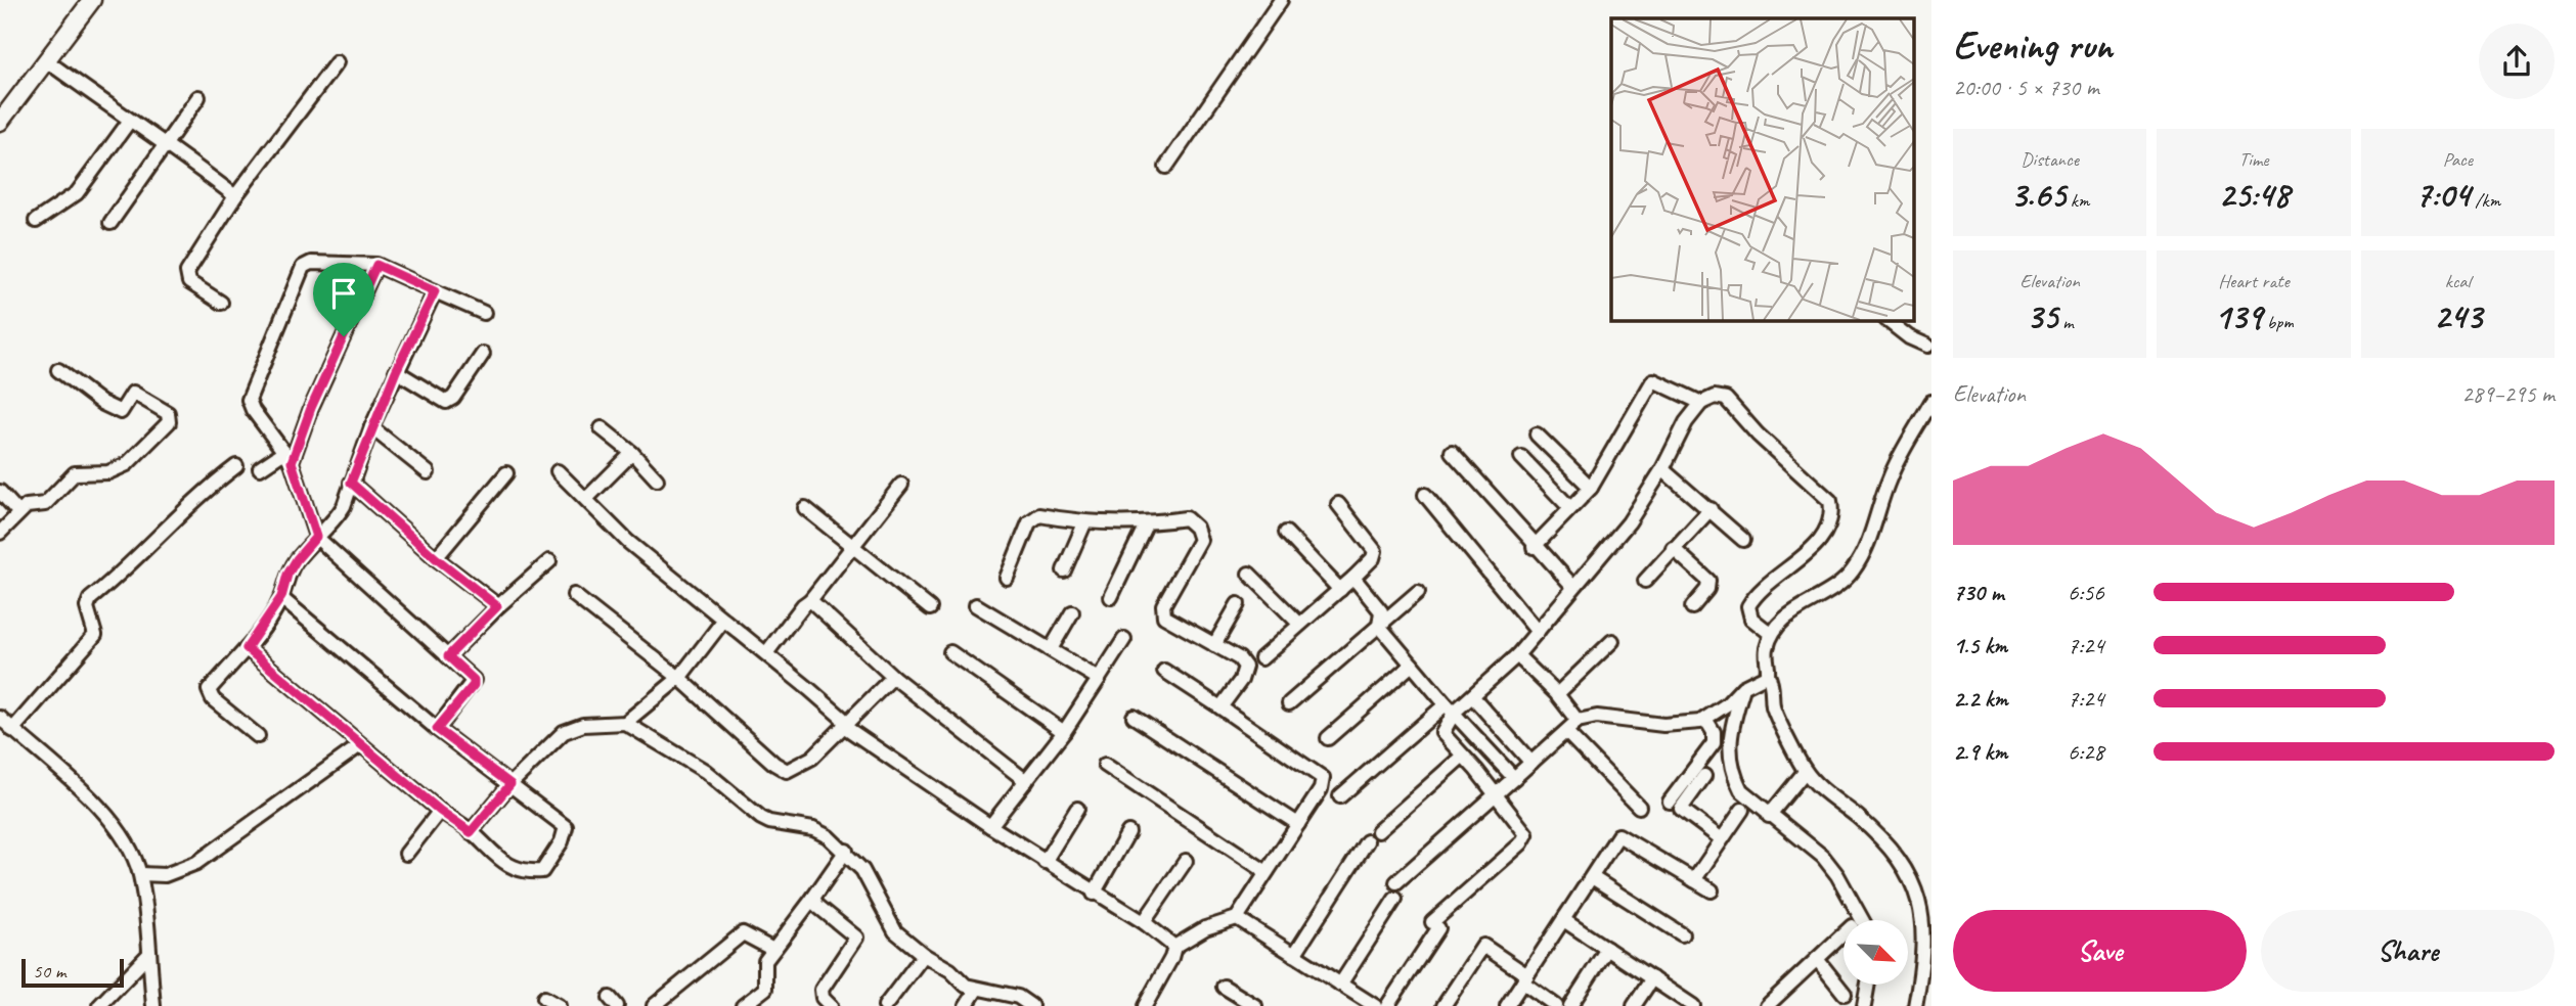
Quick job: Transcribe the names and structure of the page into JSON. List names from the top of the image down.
{
  "scale_bar": "50 m",
  "north": "bottom right",
  "page": {
    "heading": ["Evening run", "20:00 · 5 × 730 m"],
    "stats": [
      ["Distance", "3.65 km"],
      ["Time", "25:48"],
      ["Pace", "7:04 /km"],
      ["Elevation", "35 m"],
      ["Heart rate", "139 bpm"],
      ["kcal", "243"]
    ],
    "chart": ["Elevation", "289–295 m"],
    "list": [
      {
        "name": "730 m",
        "note": "6:56"
      },
      {
        "name": "1.5 km",
        "note": "7:24"
      },
      {
        "name": "2.2 km",
        "note": "7:24"
      },
      {
        "name": "2.9 km",
        "note": "6:28"
      }
    ],
    "buttons": ["Save", "Share"],
    "scale": "50 m"
  }
}
